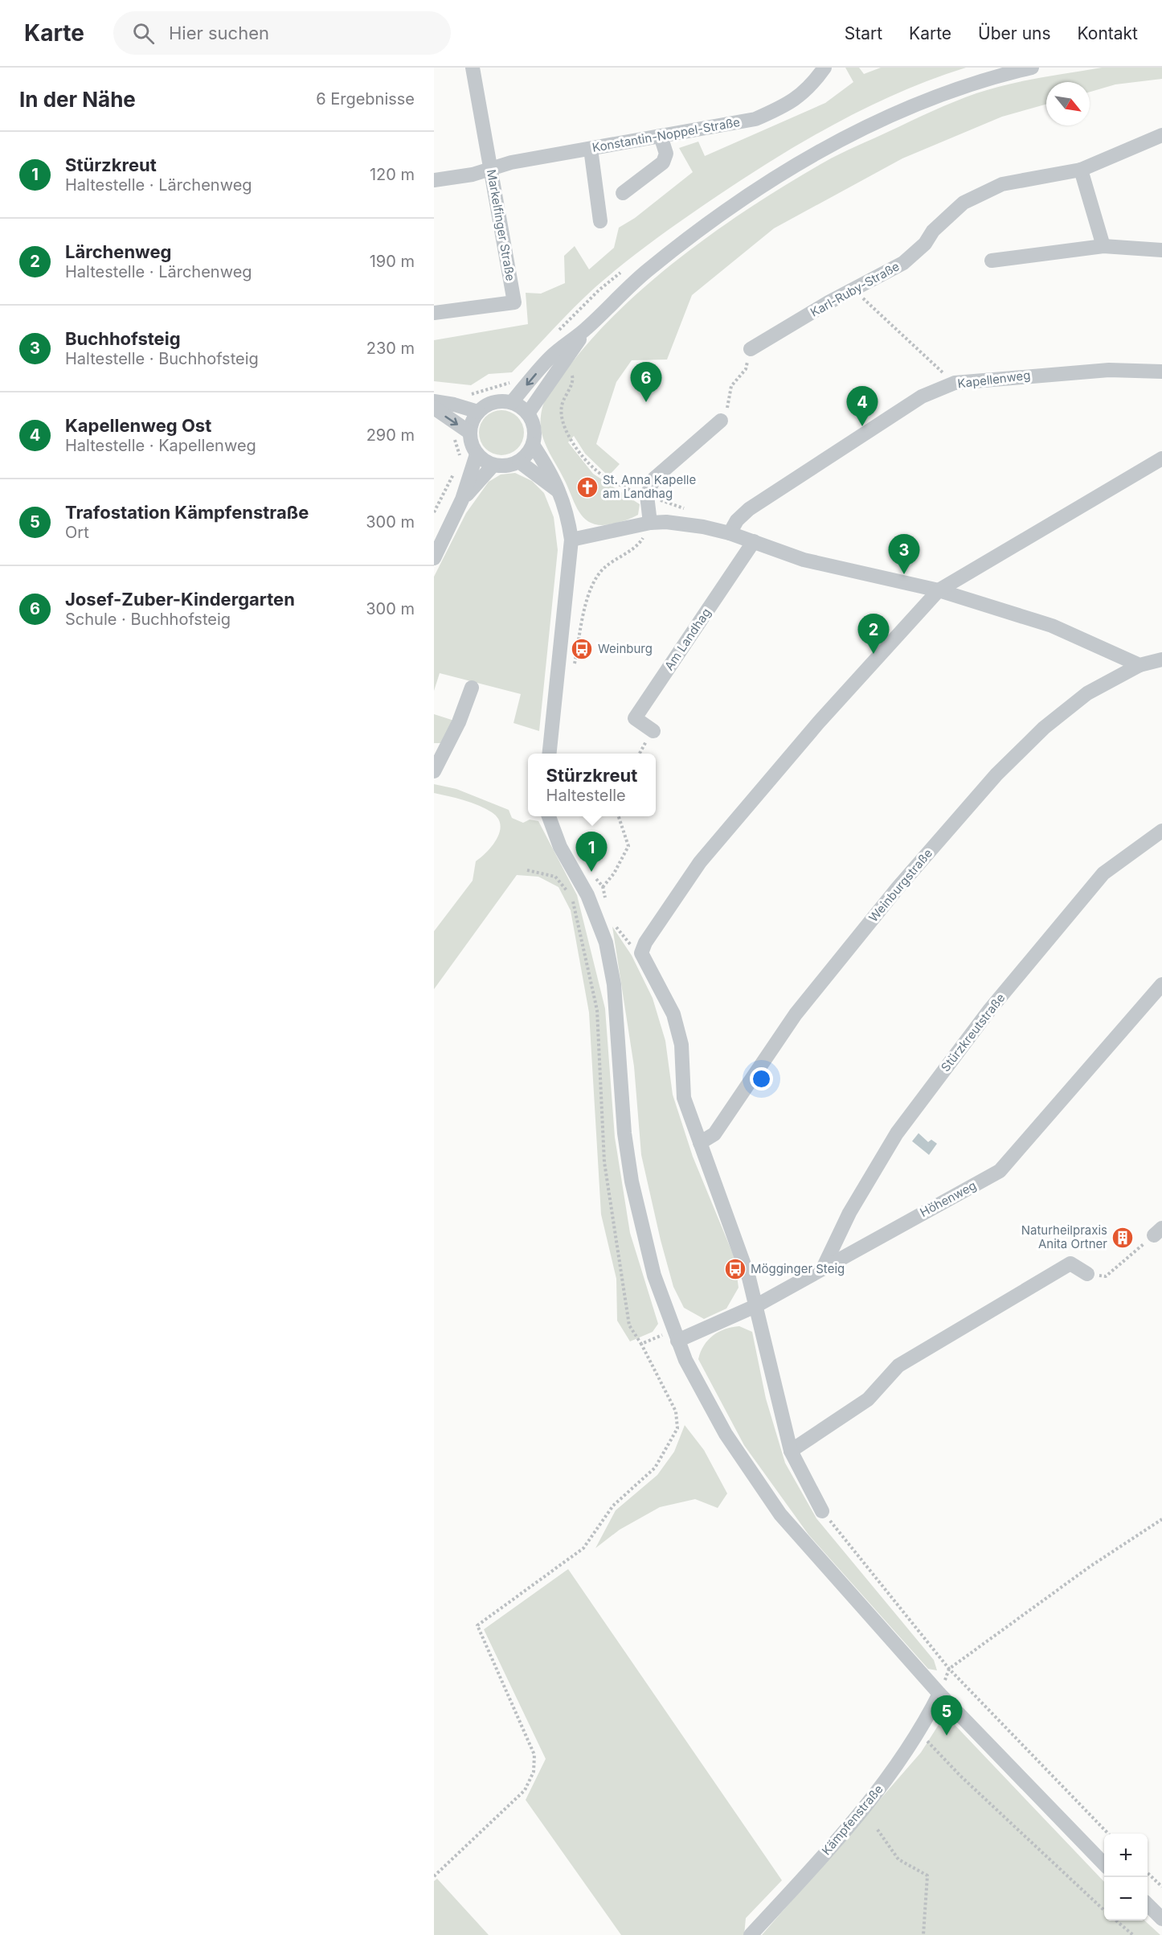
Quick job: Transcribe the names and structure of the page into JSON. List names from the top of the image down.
{
  "streets": {
    "street": [
      "Konstantin-Noppel-Straße",
      "Markelfinger Straße",
      "Karl-Ruby-Straße",
      "Kapellenweg",
      "Am Landhag",
      "Weinburgstraße",
      "Stürzkreutstraße",
      "Höhenweg",
      "Kämpfenstraße"
    ]
  },
  "crossings": [
    ["Konstantin-Noppel-Straße", "Markelfinger Straße"],
    ["Stürzkreutstraße", "Höhenweg"]
  ],
  "places": {
    "church": ["St. Anna Kapelle am Landhag"],
    "bus stop": ["Weinburg", "Mögginger Steig"],
    "building": ["Naturheilpraxis Anita Ortner"]
  },
  "north": "bottom right",
  "page": {
    "header": "Karte",
    "search": "Hier suchen",
    "nav": [
      "Start",
      "Karte",
      "Über uns",
      "Kontakt"
    ],
    "heading": ["In der Nähe", "6 Ergebnisse"],
    "list": [
      {
        "mark": "1",
        "name": "Stürzkreut",
        "note": "Haltestelle · Lärchenweg",
        "value": "120 m"
      },
      {
        "mark": "2",
        "name": "Lärchenweg",
        "note": "Haltestelle · Lärchenweg",
        "value": "190 m"
      },
      {
        "mark": "3",
        "name": "Buchhofsteig",
        "note": "Haltestelle · Buchhofsteig",
        "value": "230 m"
      },
      {
        "mark": "4",
        "name": "Kapellenweg Ost",
        "note": "Haltestelle · Kapellenweg",
        "value": "290 m"
      },
      {
        "mark": "5",
        "name": "Trafostation Kämpfenstraße",
        "note": "Ort",
        "value": "300 m"
      },
      {
        "mark": "6",
        "name": "Josef-Zuber-Kindergarten",
        "note": "Schule · Buchhofsteig",
        "value": "300 m"
      }
    ],
    "pins": [
      "6",
      "4",
      "3",
      "2",
      "1",
      "5"
    ],
    "popup": ["Stürzkreut", "Haltestelle"],
    "map_buttons": ["+", "−"]
  }
}
